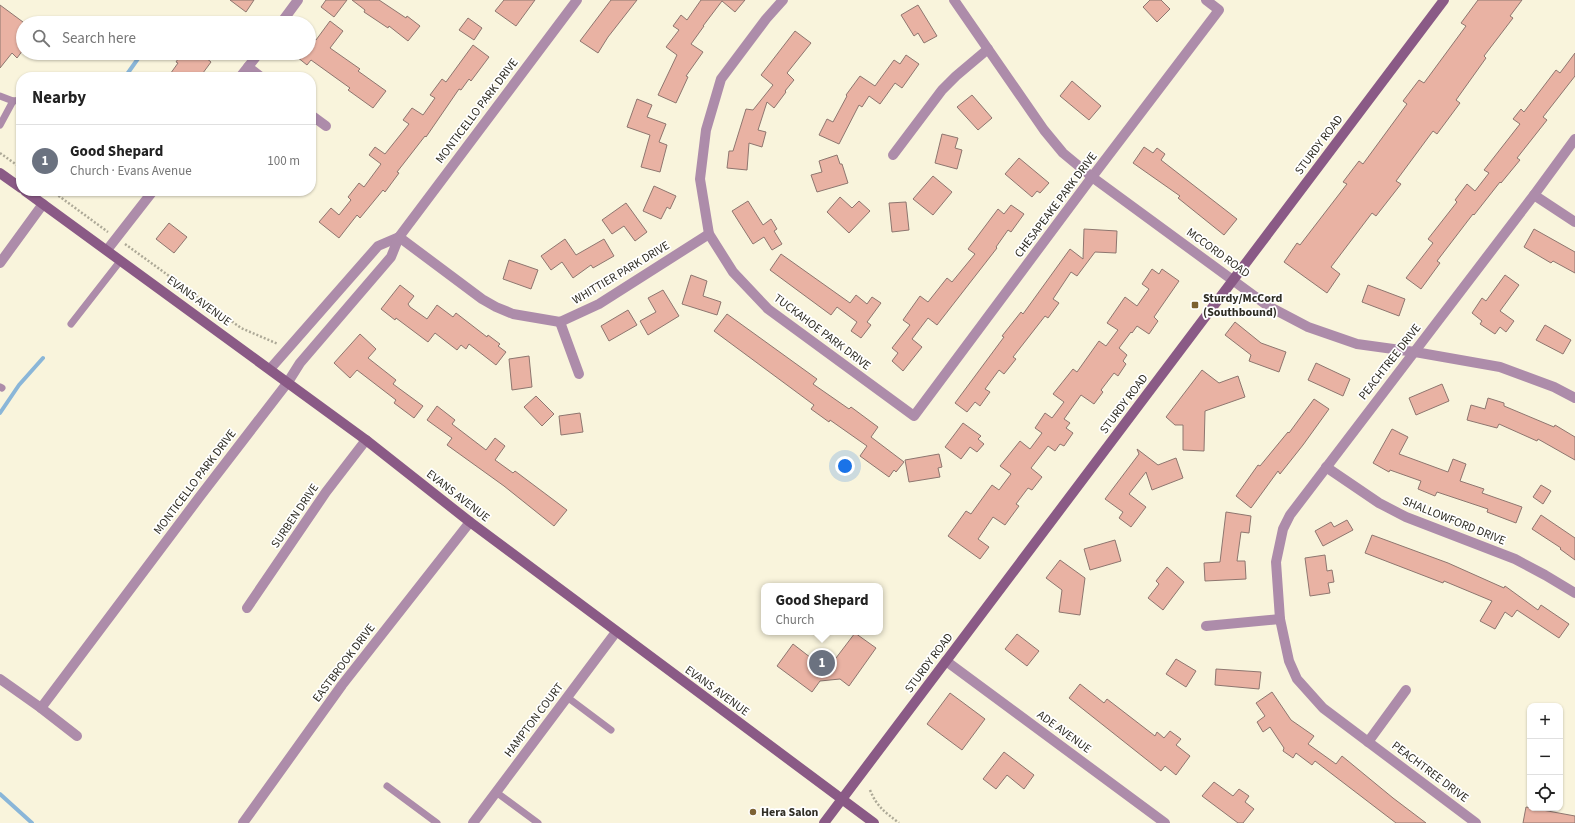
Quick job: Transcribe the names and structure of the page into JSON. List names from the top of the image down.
{
  "streets": {
    "street": [
      "MONTICELLO PARK DRIVE",
      "STURDY ROAD",
      "CHESAPEAKE PARK DRIVE",
      "MCCORD ROAD",
      "WHITTIER PARK DRIVE",
      "EVANS AVENUE",
      "TUCKAHOE PARK DRIVE",
      "PEACHTREE DRIVE",
      "SURBEN DRIVE",
      "SHALLOWFORD DRIVE",
      "EASTBROOK DRIVE",
      "HAMPTON COURT",
      "ADE AVENUE"
    ]
  },
  "crossings": [
    ["MONTICELLO PARK DRIVE", "EVANS AVENUE"],
    ["STURDY ROAD", "MCCORD ROAD"],
    ["STURDY ROAD", "EVANS AVENUE"],
    ["STURDY ROAD", "ADE AVENUE"],
    ["CHESAPEAKE PARK DRIVE", "MCCORD ROAD"],
    ["CHESAPEAKE PARK DRIVE", "TUCKAHOE PARK DRIVE"],
    ["MCCORD ROAD", "PEACHTREE DRIVE"],
    ["WHITTIER PARK DRIVE", "TUCKAHOE PARK DRIVE"],
    ["EVANS AVENUE", "SURBEN DRIVE"],
    ["EVANS AVENUE", "EASTBROOK DRIVE"],
    ["EVANS AVENUE", "HAMPTON COURT"],
    ["PEACHTREE DRIVE", "SHALLOWFORD DRIVE"]
  ],
  "places": {
    "transit": ["Sturdy/McCord (Southbound)"],
    "other": ["Hera Salon"]
  },
  "page": {
    "search": "Search here",
    "heading": "Nearby",
    "list": [
      {
        "mark": "1",
        "name": "Good Shepard",
        "note": "Church · Evans Avenue",
        "value": "100 m"
      }
    ],
    "popup": ["Good Shepard", "Church"],
    "pins": "1",
    "map_buttons": ["+", "−"]
  }
}
